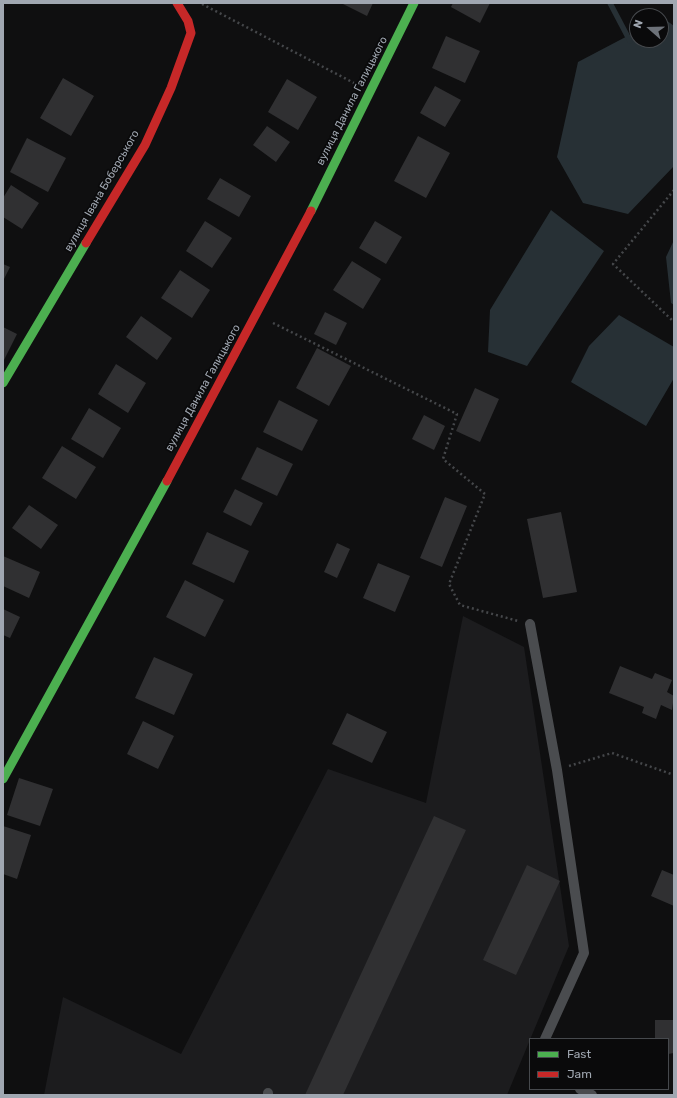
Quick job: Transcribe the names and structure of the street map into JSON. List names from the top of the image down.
{
  "streets": {
    "street": ["вулиця Данила Галицького", "вулиця Івана Боберського"]
  },
  "legend": ["Fast", "Jam"],
  "north": "left"
}
